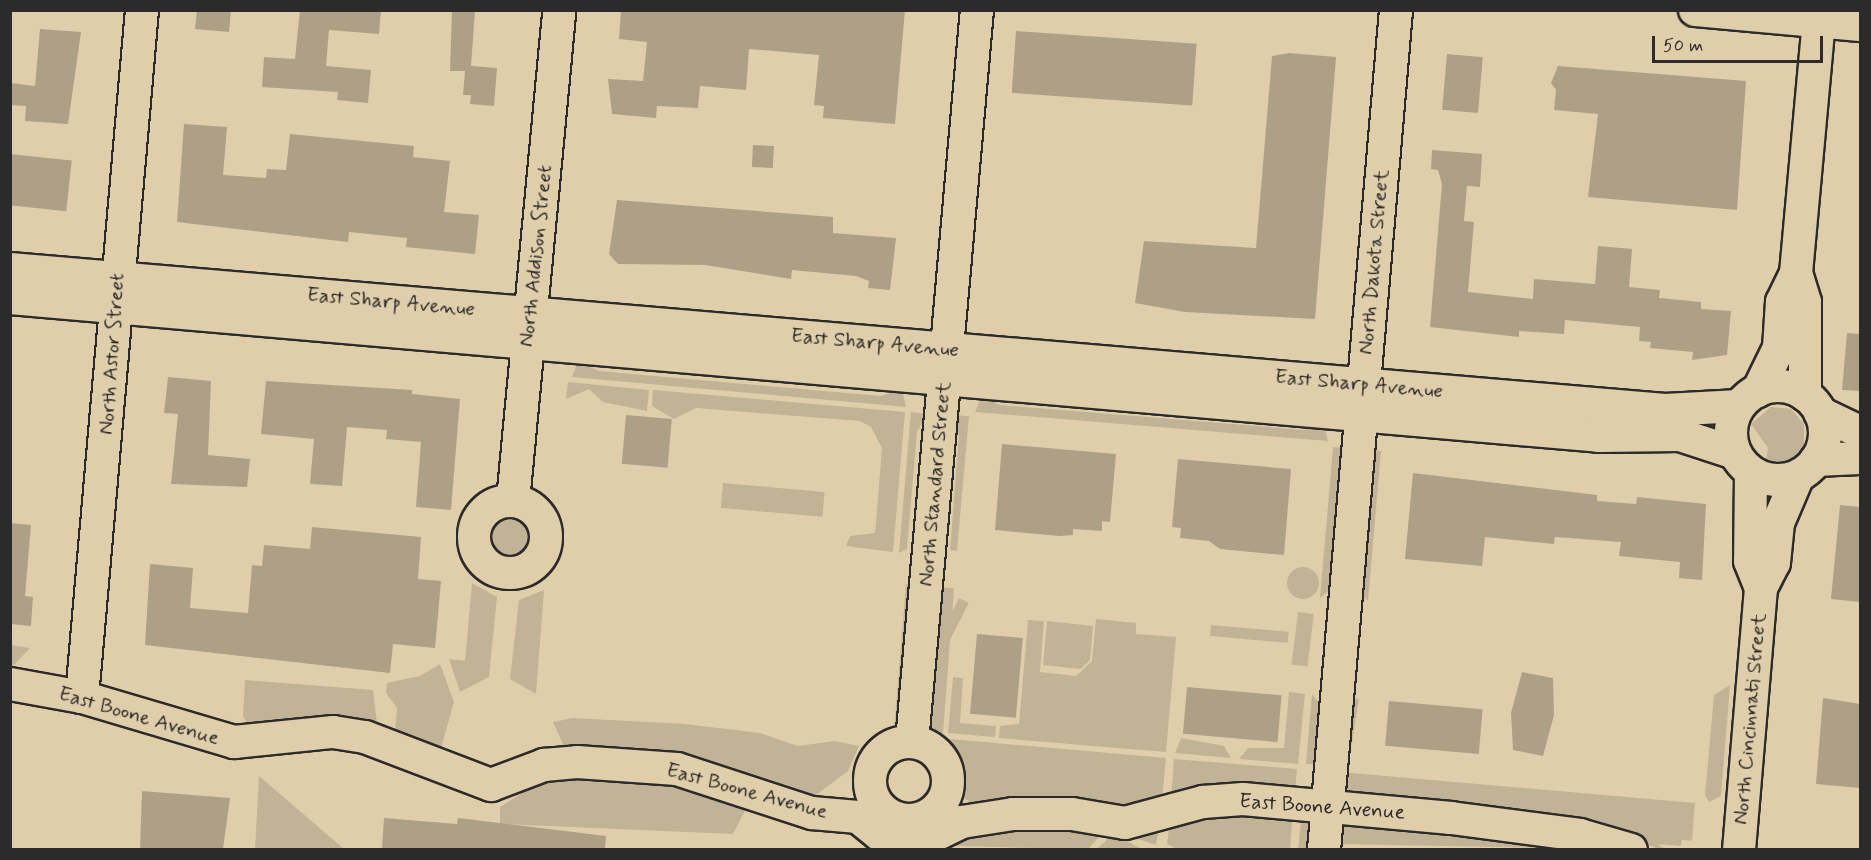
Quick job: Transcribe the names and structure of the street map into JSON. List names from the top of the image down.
{
  "streets": {
    "street": [
      "North Addison Street",
      "North Dakota Street",
      "East Sharp Avenue",
      "North Astor Street",
      "North Standard Street",
      "East Boone Avenue",
      "North Cincinnati Street"
    ]
  },
  "crossings": [
    ["North Addison Street", "East Sharp Avenue"],
    ["North Dakota Street", "East Sharp Avenue"],
    ["North Dakota Street", "East Boone Avenue"],
    ["East Sharp Avenue", "North Astor Street"],
    ["East Sharp Avenue", "North Standard Street"],
    ["East Sharp Avenue", "North Cincinnati Street"],
    ["North Astor Street", "East Boone Avenue"]
  ],
  "scale_bar": "50 m"
}
